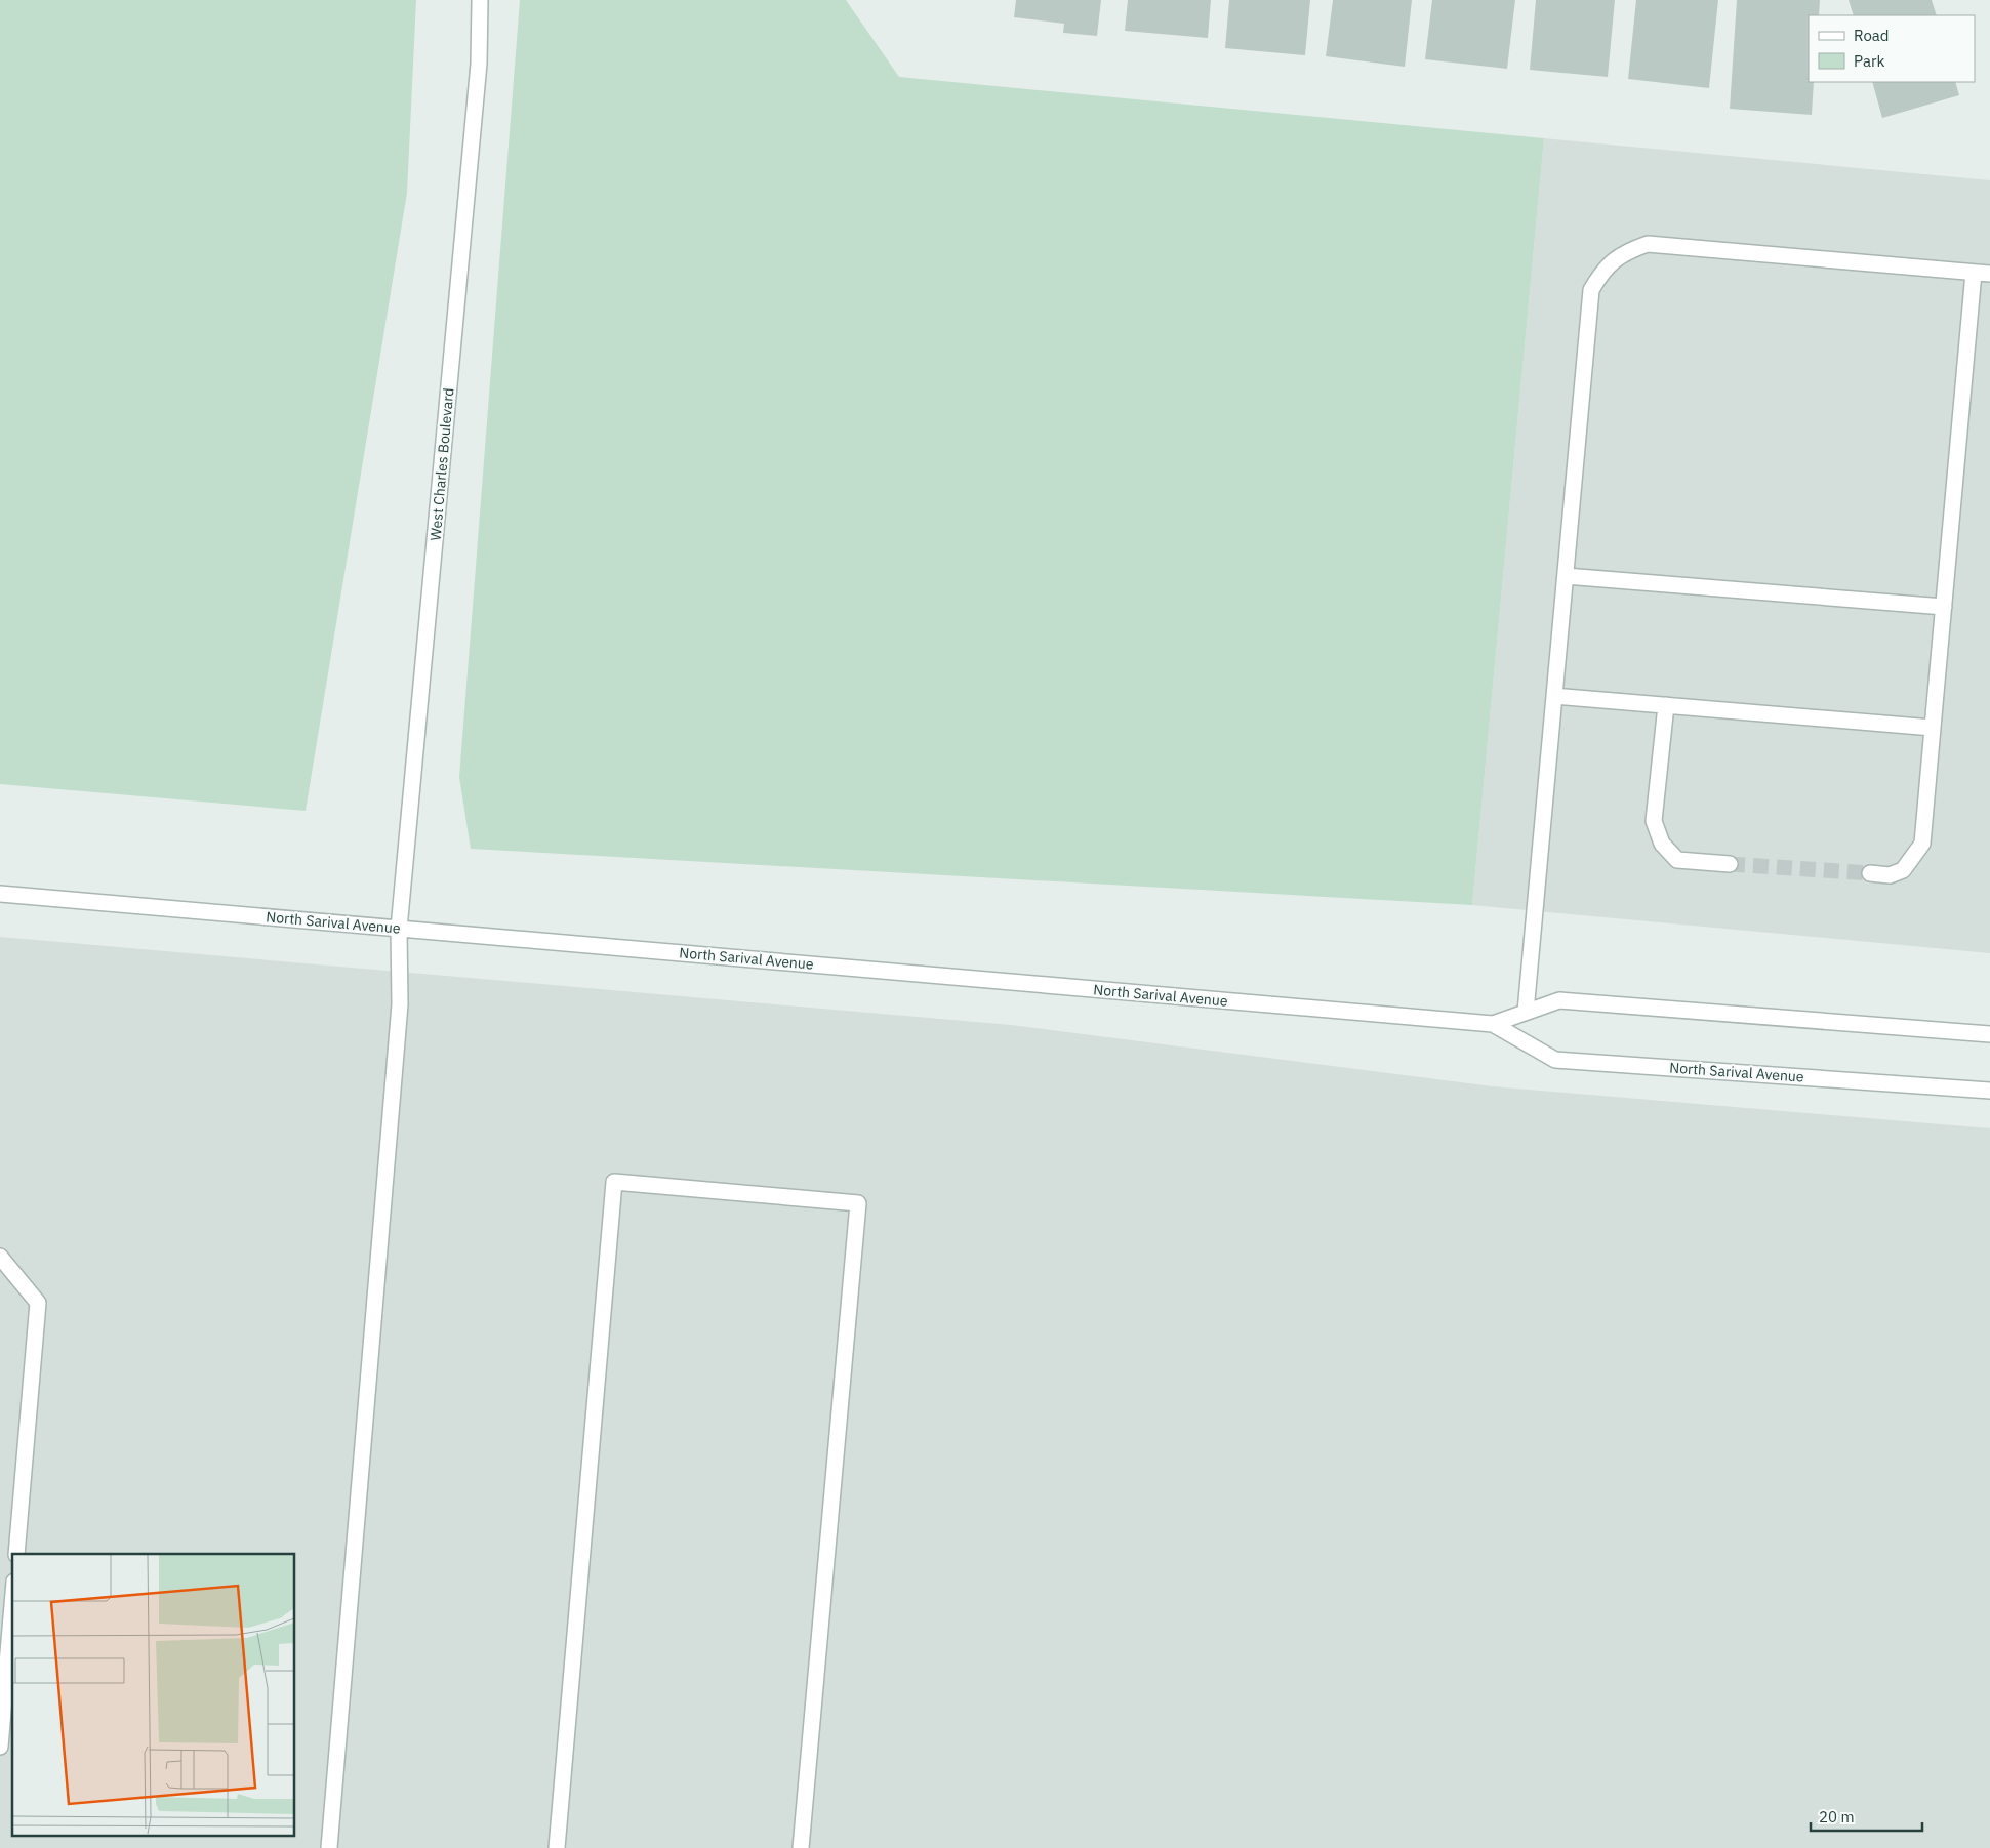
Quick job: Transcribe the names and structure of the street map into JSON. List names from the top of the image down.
{
  "streets": {
    "street": ["West Charles Boulevard", "North Sarival Avenue"]
  },
  "crossings": [
    ["West Charles Boulevard", "North Sarival Avenue"]
  ],
  "legend": ["Road", "Park"],
  "scale_bar": "20 m"
}
